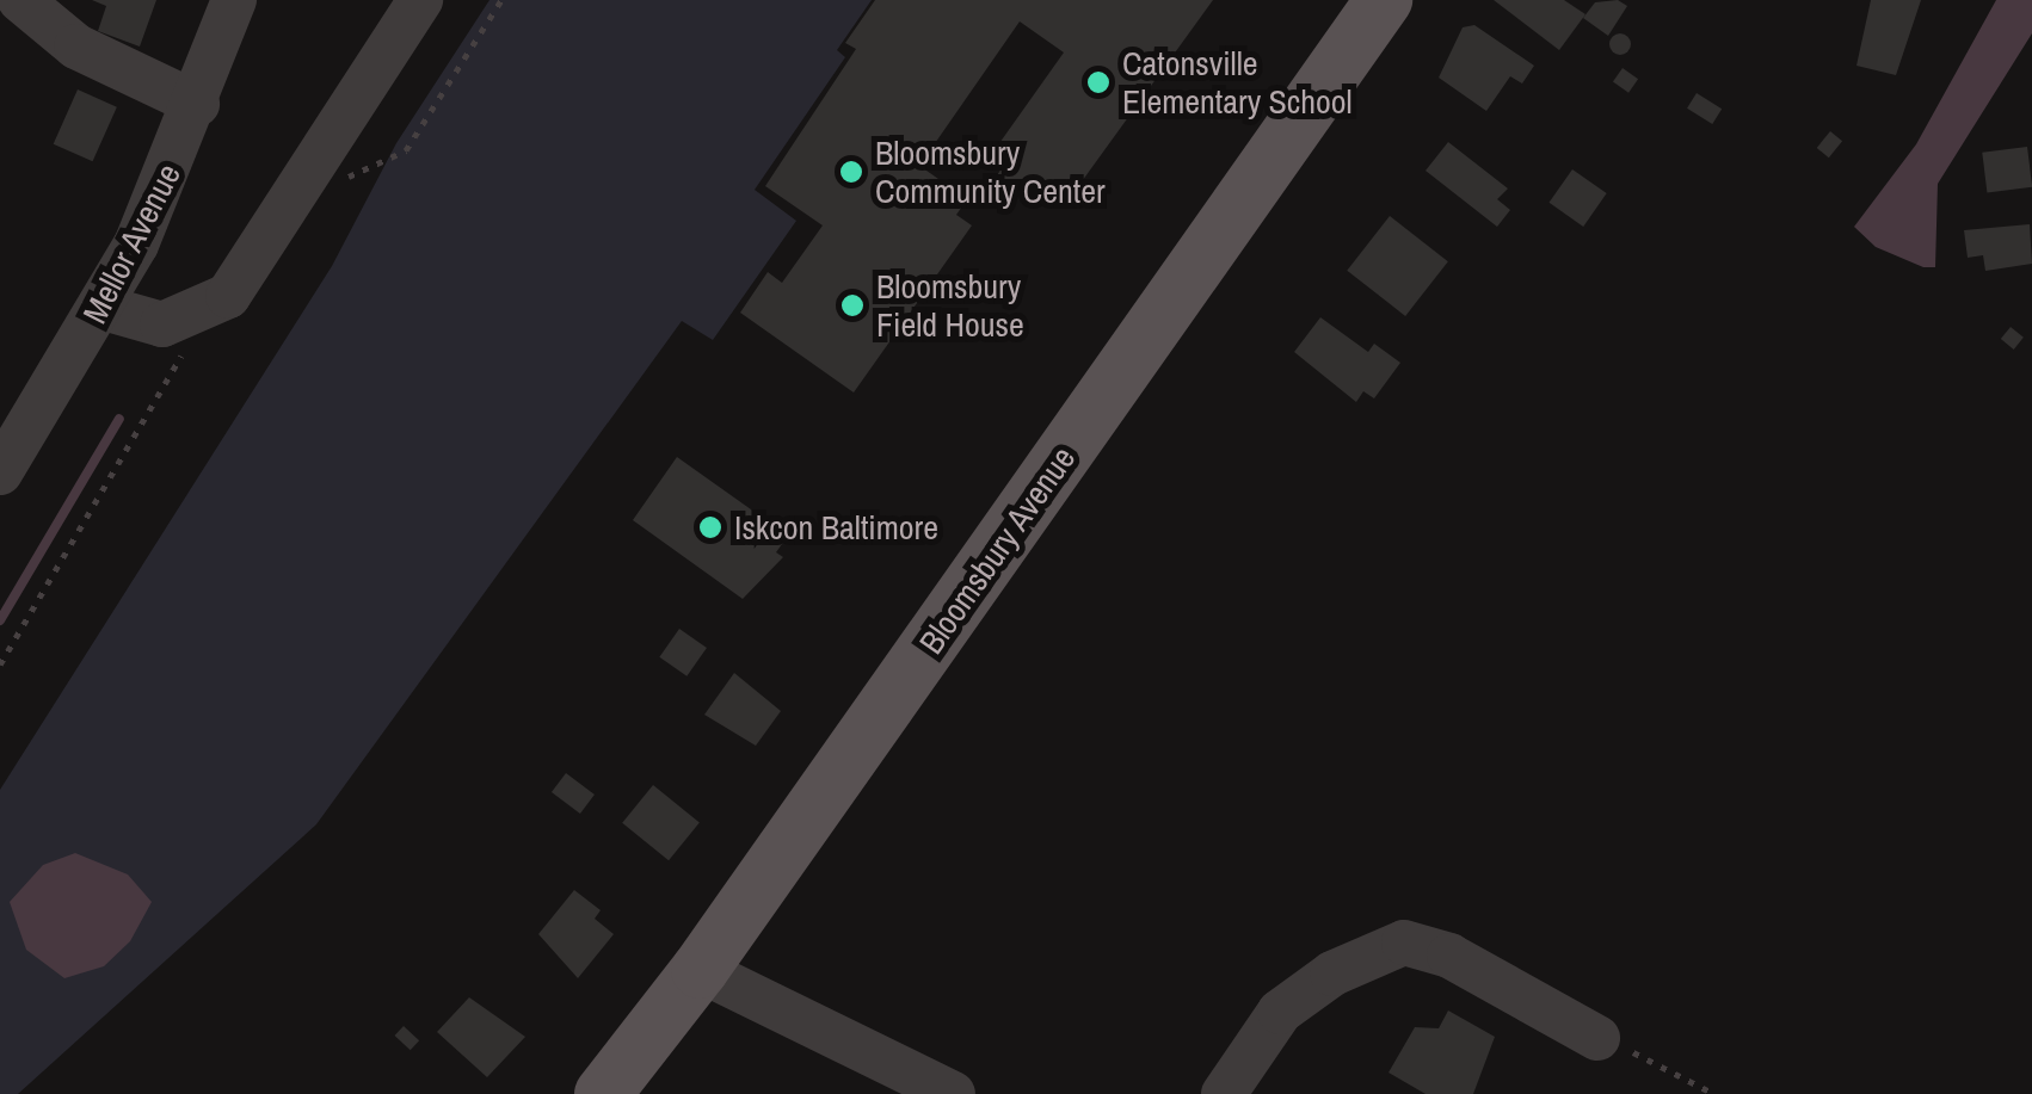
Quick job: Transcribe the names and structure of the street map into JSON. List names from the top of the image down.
{
  "streets": {
    "main road": ["Bloomsbury Avenue"],
    "street": ["Mellor Avenue"]
  },
  "places": [
    "Catonsville Elementary School",
    "Bloomsbury Community Center",
    "Bloomsbury Field House",
    "Iskcon Baltimore"
  ]
}
